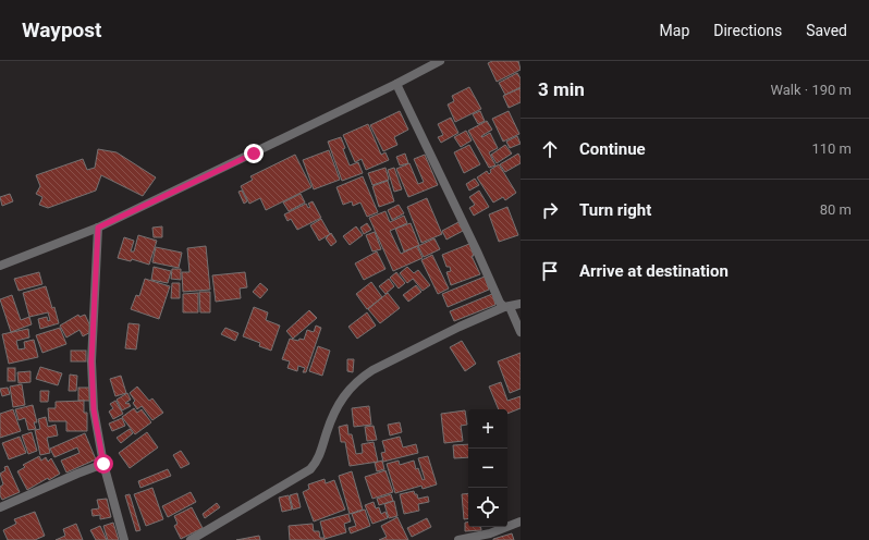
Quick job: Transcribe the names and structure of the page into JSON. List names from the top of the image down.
{
  "page": {
    "header": "Waypost",
    "nav": ["Map", "Directions", "Saved"],
    "heading": ["3 min", "Walk · 190 m"],
    "list": [
      ["Continue", "110 m"],
      ["Turn right", "80 m"],
      "Arrive at destination"
    ],
    "map_buttons": ["+", "−"]
  }
}
